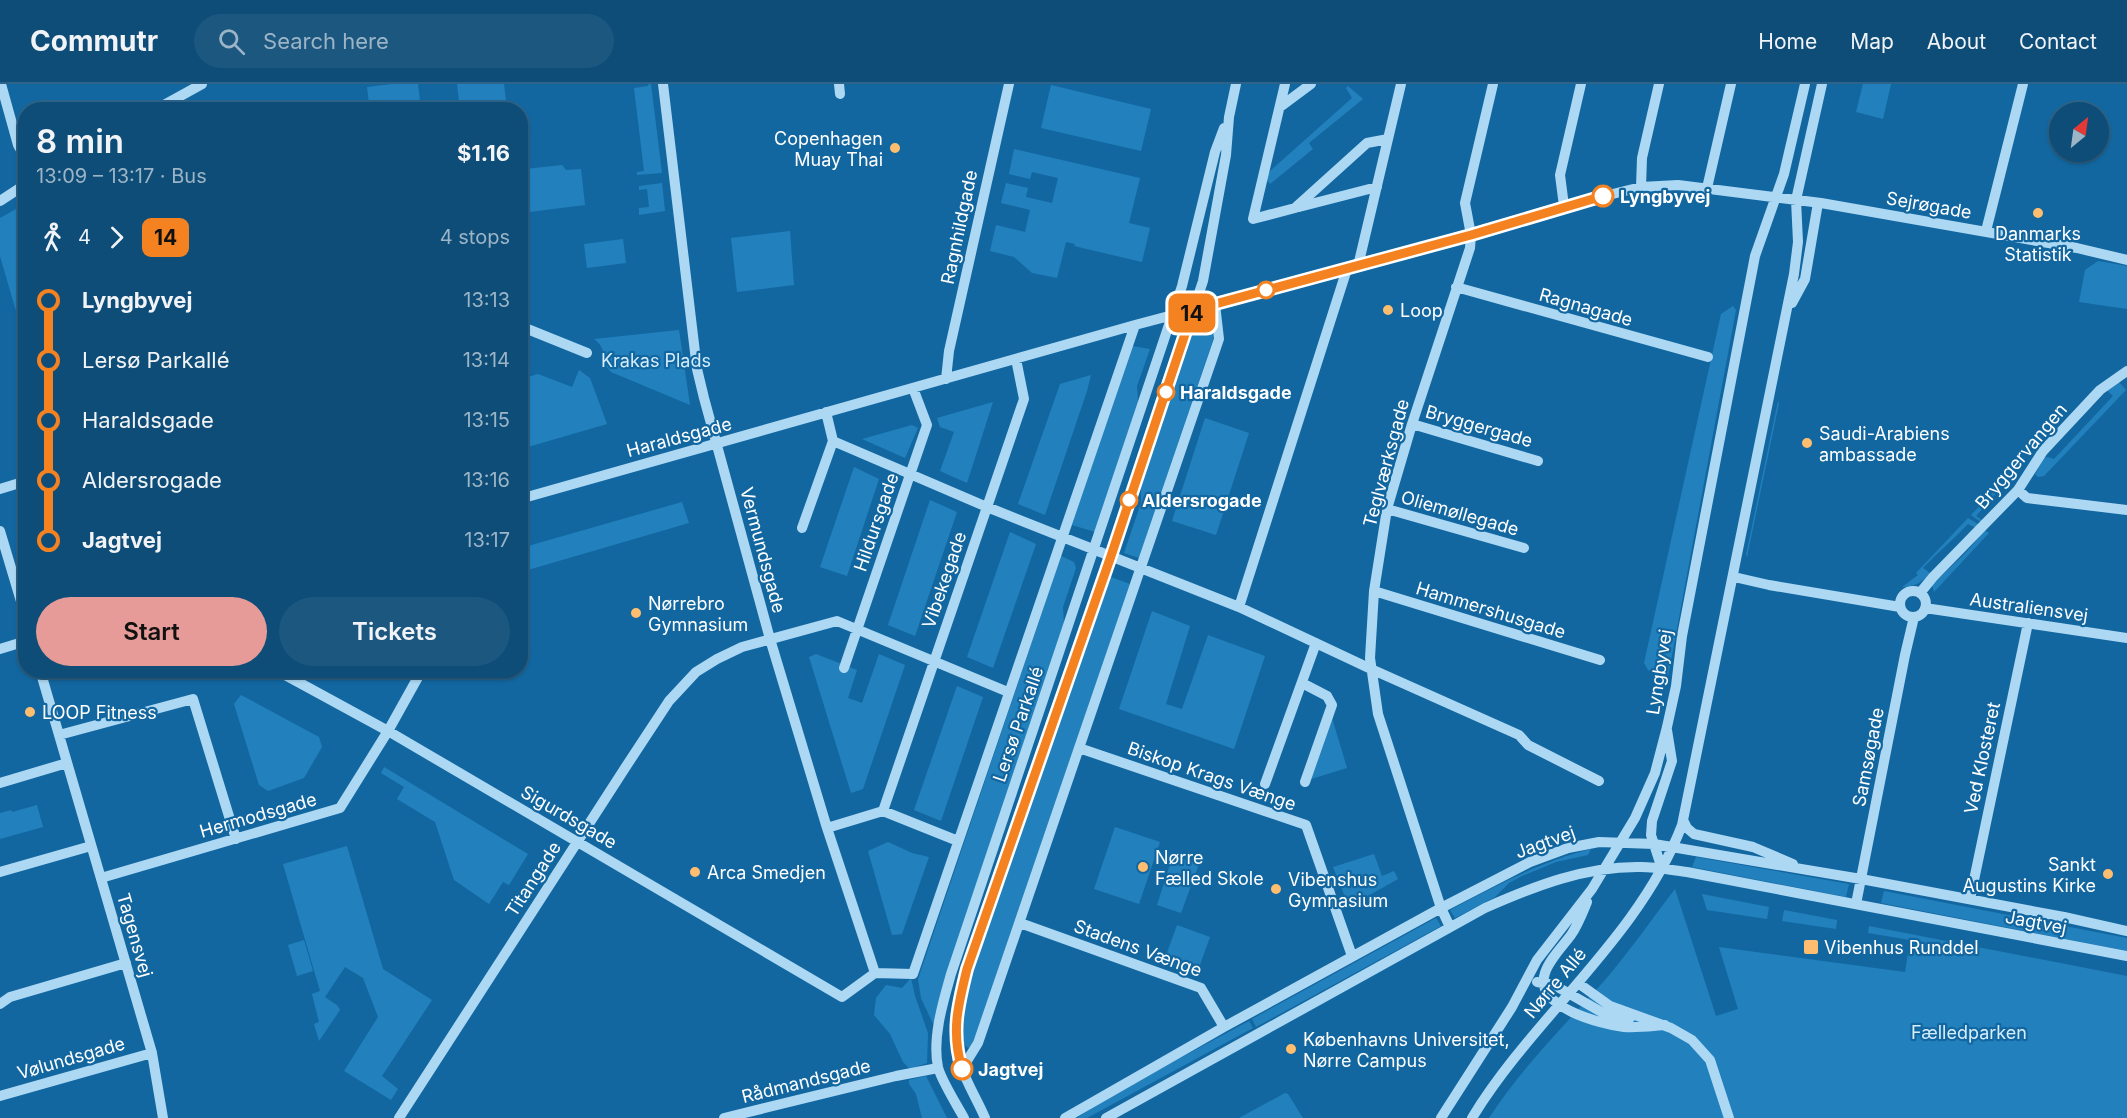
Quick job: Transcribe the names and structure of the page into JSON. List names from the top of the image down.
{
  "streets": {
    "street": [
      "Sejrøgade",
      "Ragnhildgade",
      "Ragnagade",
      "Bryggergade",
      "Haraldsgade",
      "Bryggervangen",
      "Teglværksgade",
      "Oliemøllegade",
      "Hildursgade",
      "Vermundsgade",
      "Vibekegade",
      "Australiensvej",
      "Hammershusgade",
      "Lyngbyvej",
      "Lersø Parkallé",
      "Samsøgade",
      "Ved Klosteret",
      "Biskop Krags Vænge",
      "Hermodsgade",
      "Sigurdsgade",
      "Jagtvej",
      "Titangade",
      "Tagensvej",
      "Stadens Vænge",
      "Nørre Allé",
      "Vølundsgade",
      "Rådmandsgade"
    ]
  },
  "crossings": [
    ["Sejrøgade", "Haraldsgade"],
    ["Sejrøgade", "Lyngbyvej"],
    ["Ragnhildgade", "Haraldsgade"],
    ["Ragnagade", "Teglværksgade"],
    ["Bryggergade", "Teglværksgade"],
    ["Haraldsgade", "Hildursgade"],
    ["Haraldsgade", "Vermundsgade"],
    ["Haraldsgade", "Vibekegade"],
    ["Haraldsgade", "Lyngbyvej"],
    ["Haraldsgade", "Lersø Parkallé"],
    ["Bryggervangen", "Australiensvej"],
    ["Bryggervangen", "Samsøgade"],
    ["Teglværksgade", "Oliemøllegade"],
    ["Teglværksgade", "Hammershusgade"],
    ["Teglværksgade", "Jagtvej"],
    ["Hildursgade", "Titangade"],
    ["Vermundsgade", "Lersø Parkallé"],
    ["Vermundsgade", "Sigurdsgade"],
    ["Vermundsgade", "Titangade"],
    ["Vibekegade", "Titangade"],
    ["Australiensvej", "Samsøgade"],
    ["Australiensvej", "Ved Klosteret"],
    ["Lyngbyvej", "Jagtvej"],
    ["Lyngbyvej", "Nørre Allé"],
    ["Lersø Parkallé", "Sigurdsgade"],
    ["Lersø Parkallé", "Titangade"],
    ["Lersø Parkallé", "Rådmandsgade"],
    ["Samsøgade", "Jagtvej"],
    ["Ved Klosteret", "Jagtvej"],
    ["Biskop Krags Vænge", "Jagtvej"],
    ["Hermodsgade", "Sigurdsgade"],
    ["Hermodsgade", "Tagensvej"],
    ["Sigurdsgade", "Titangade"],
    ["Jagtvej", "Stadens Vænge"],
    ["Jagtvej", "Nørre Allé"],
    ["Tagensvej", "Vølundsgade"]
  ],
  "parks": ["Krakas Plads", "Fælledparken"],
  "places": {
    "other": [
      "Copenhagen Muay Thai",
      "Lyngbyvej",
      "Danmarks Statistik",
      "Loop",
      "Haraldsgade",
      "Saudi-Arabiens ambassade",
      "Aldersrogade",
      "Nørrebro Gymnasium",
      "LOOP Fitness",
      "Nørre Fælled Skole",
      "Arca Smedjen",
      "Sankt Augustins Kirke",
      "Vibenshus Gymnasium",
      "Københavns Universitet, Nørre Campus",
      "Jagtvej"
    ],
    "transit": ["Vibenhus Runddel"]
  },
  "lines": ["bus line 14"],
  "north": "top right",
  "page": {
    "header": "Commutr",
    "search": "Search here",
    "nav": [
      "Home",
      "Map",
      "About",
      "Contact"
    ],
    "on_map": "14",
    "heading": ["8 min", "13:09 – 13:17 · Bus", "$1.16"],
    "legs": ["4", "14", "4 stops"],
    "list": [
      {
        "name": "Lyngbyvej",
        "value": "13:13"
      },
      {
        "name": "Lersø Parkallé",
        "value": "13:14"
      },
      {
        "name": "Haraldsgade",
        "value": "13:15"
      },
      {
        "name": "Aldersrogade",
        "value": "13:16"
      },
      {
        "name": "Jagtvej",
        "value": "13:17"
      }
    ],
    "buttons": ["Start", "Tickets"]
  }
}
